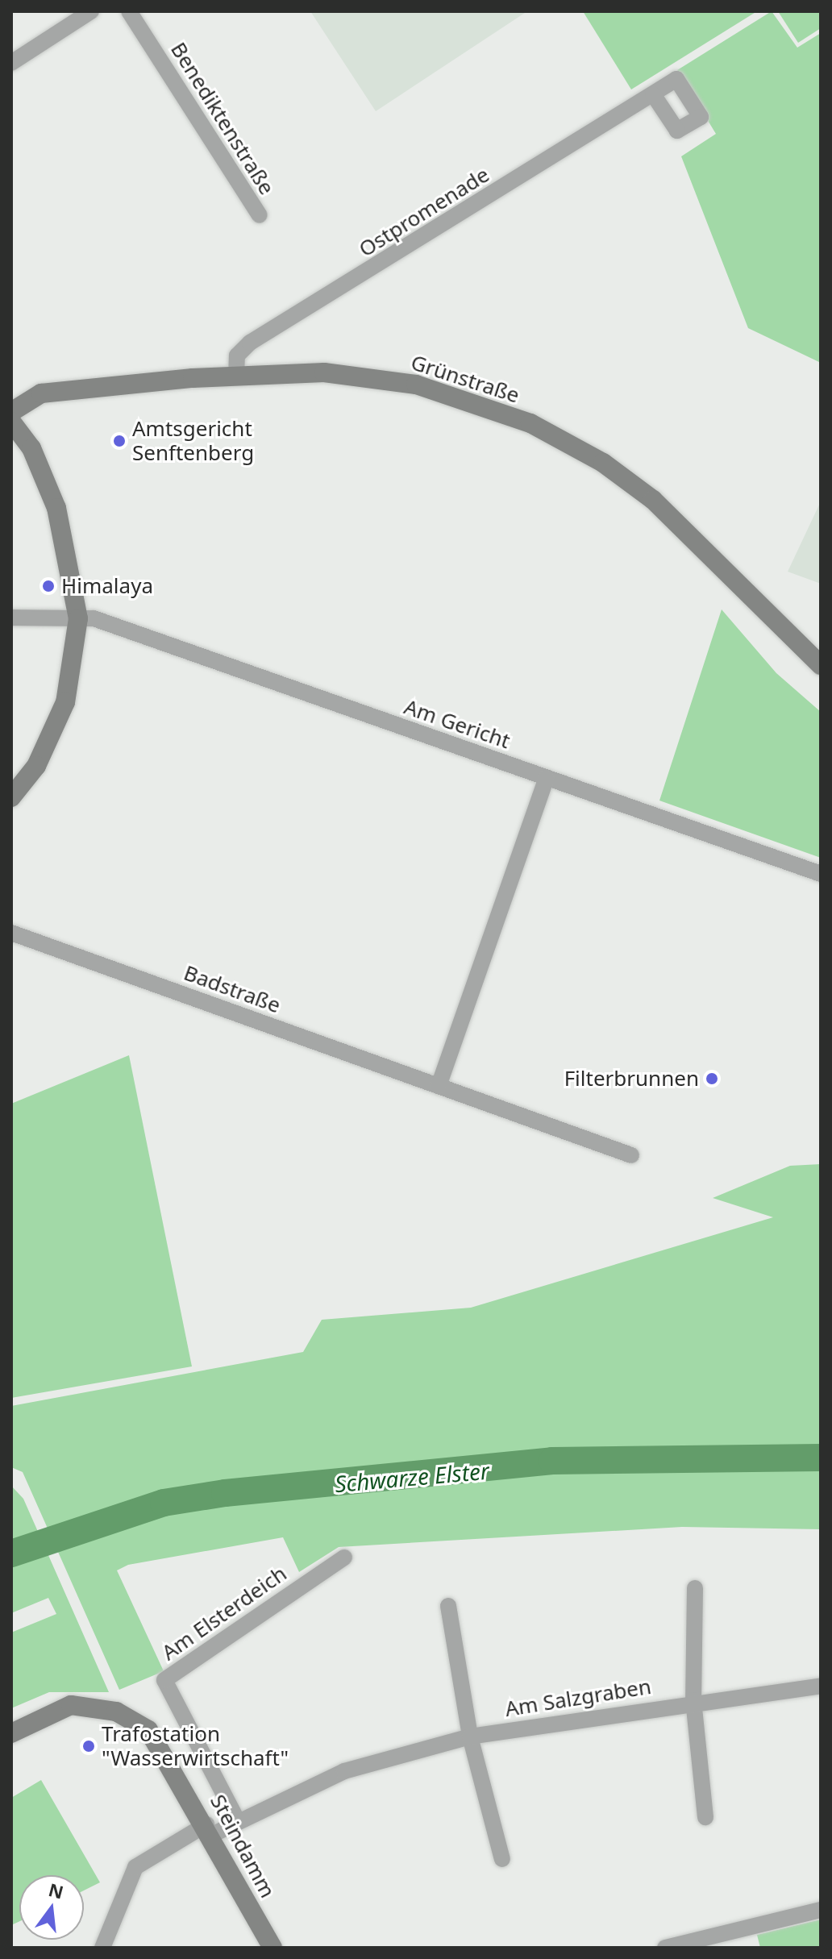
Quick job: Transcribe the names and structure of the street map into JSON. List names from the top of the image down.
{
  "streets": {
    "main road": ["Grünstraße", "Steindamm"],
    "street": [
      "Benediktenstraße",
      "Ostpromenade",
      "Am Gericht",
      "Badstraße",
      "Am Elsterdeich",
      "Am Salzgraben"
    ]
  },
  "crossings": [
    ["Ostpromenade", "Grünstraße"],
    ["Am Elsterdeich", "Am Salzgraben"],
    ["Am Salzgraben", "Steindamm"]
  ],
  "water": ["Schwarze Elster"],
  "places": [
    "Amtsgericht Senftenberg",
    "Himalaya",
    "Filterbrunnen",
    "Trafostation \"Wasserwirtschaft\""
  ],
  "north": "top"
}
